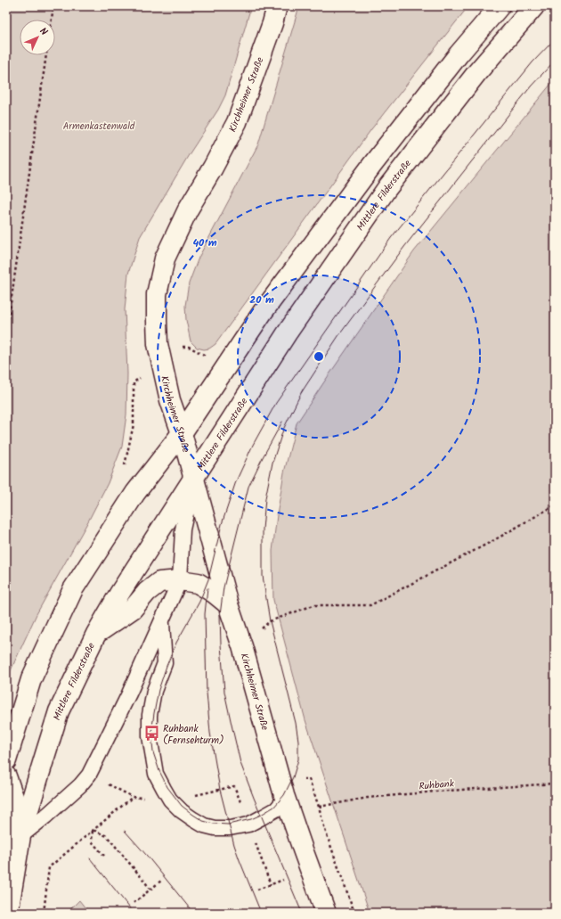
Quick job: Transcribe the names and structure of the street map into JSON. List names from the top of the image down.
{
  "streets": {
    "main road": ["Kirchheimer Straße", "Mittlere Filderstraße"],
    "path": ["Ruhbank"]
  },
  "crossings": [
    ["Kirchheimer Straße", "Mittlere Filderstraße"]
  ],
  "parks": ["Armenkastenwald"],
  "places": {
    "bus stop": ["Ruhbank (Fernsehturm)"]
  },
  "north": "top right",
  "rings": ["40 m", "20 m"]
}
